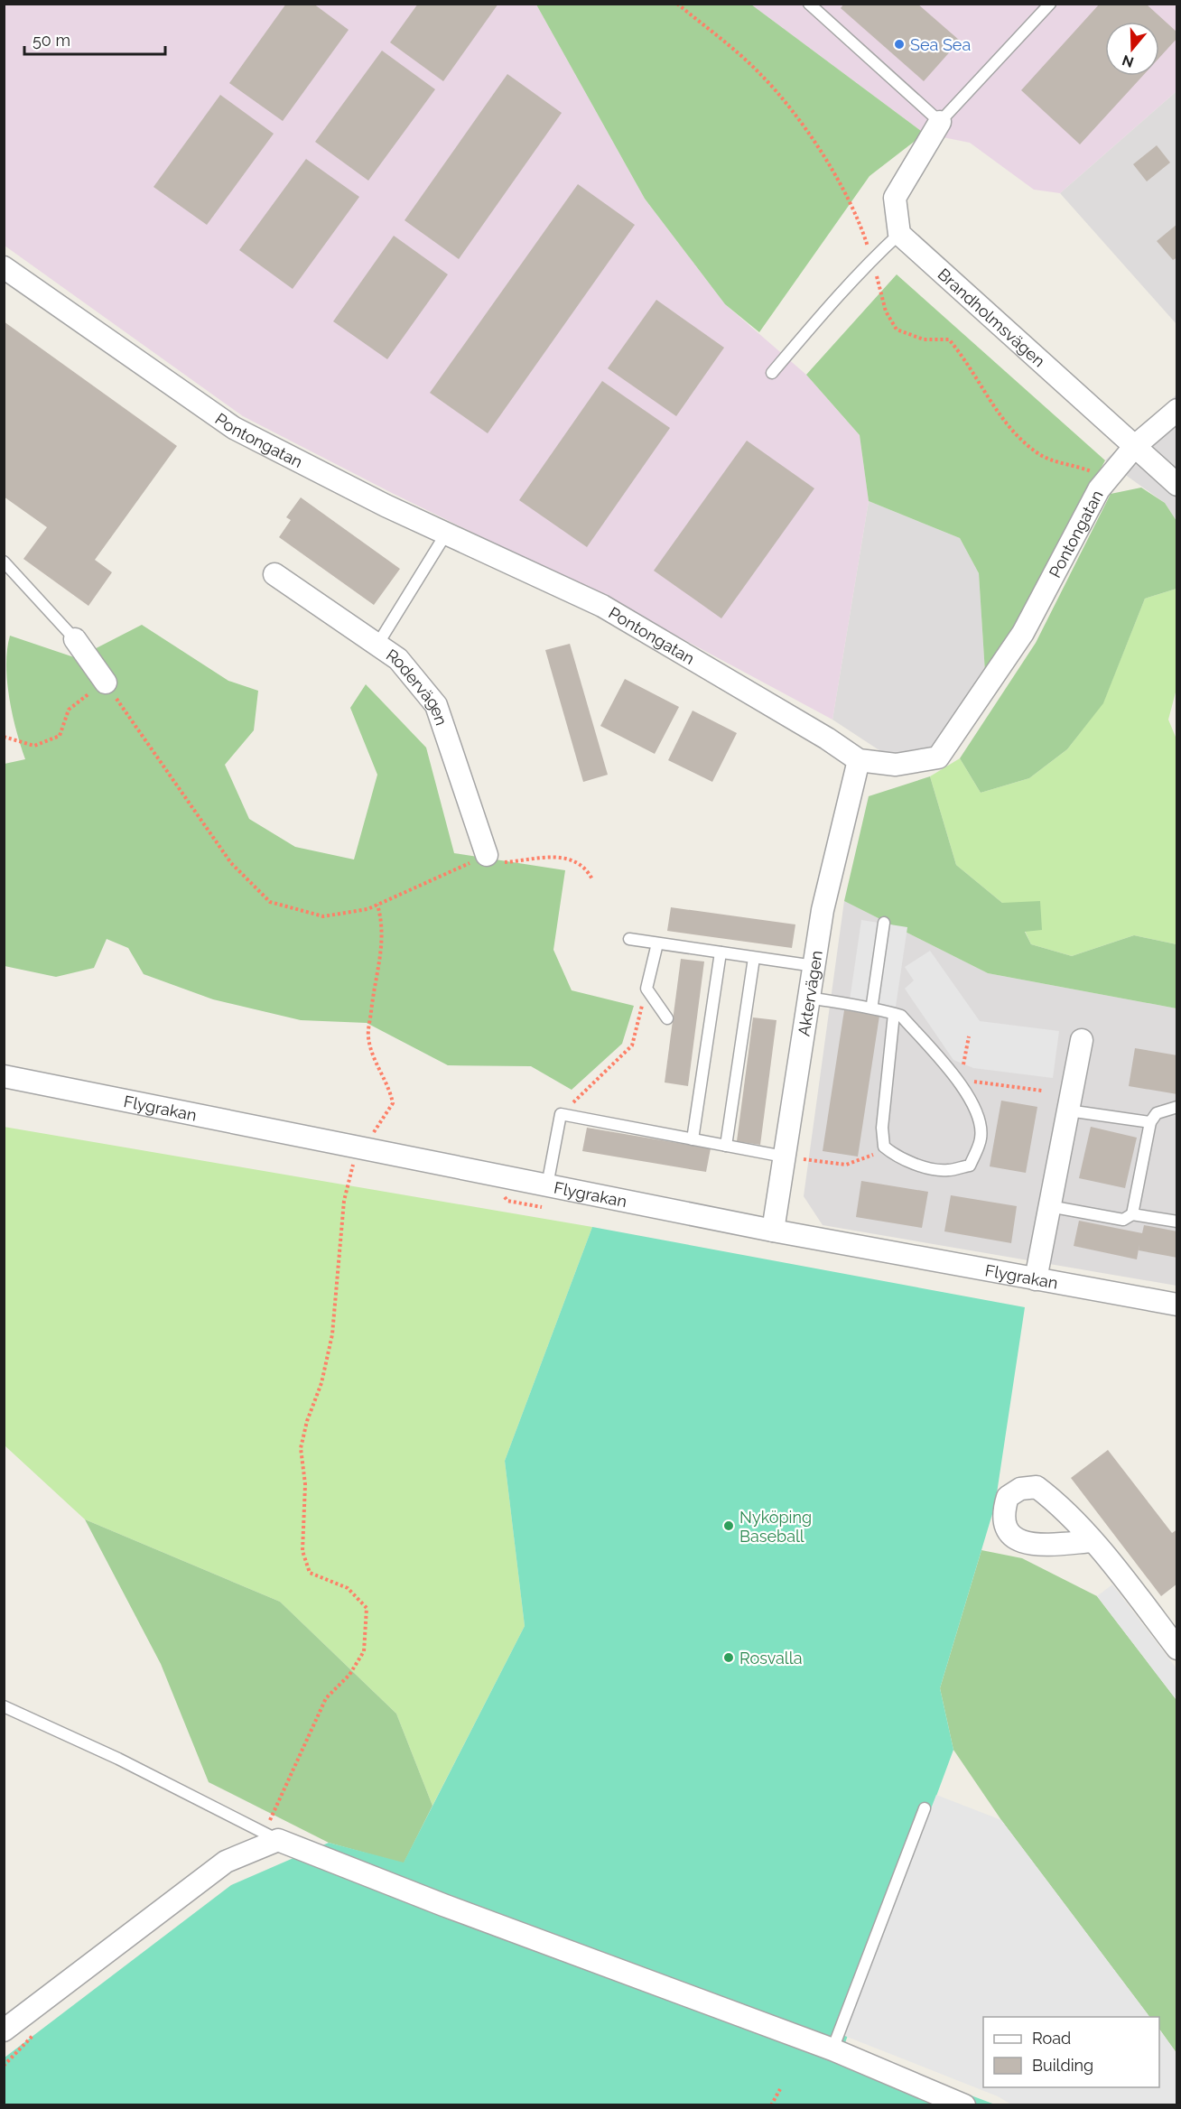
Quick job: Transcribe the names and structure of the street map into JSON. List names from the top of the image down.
{
  "streets": {
    "street": [
      "Brandholmsvägen",
      "Pontongatan",
      "Rodervägen",
      "Aktervägen",
      "Flygrakan"
    ]
  },
  "crossings": [
    ["Brandholmsvägen", "Pontongatan"],
    ["Pontongatan", "Aktervägen"],
    ["Aktervägen", "Flygrakan"]
  ],
  "places": ["Sea Sea", "Nyköping Baseball", "Rosvalla"],
  "legend": ["Road", "Building"],
  "scale_bar": "50 m",
  "north": "bottom"
}
